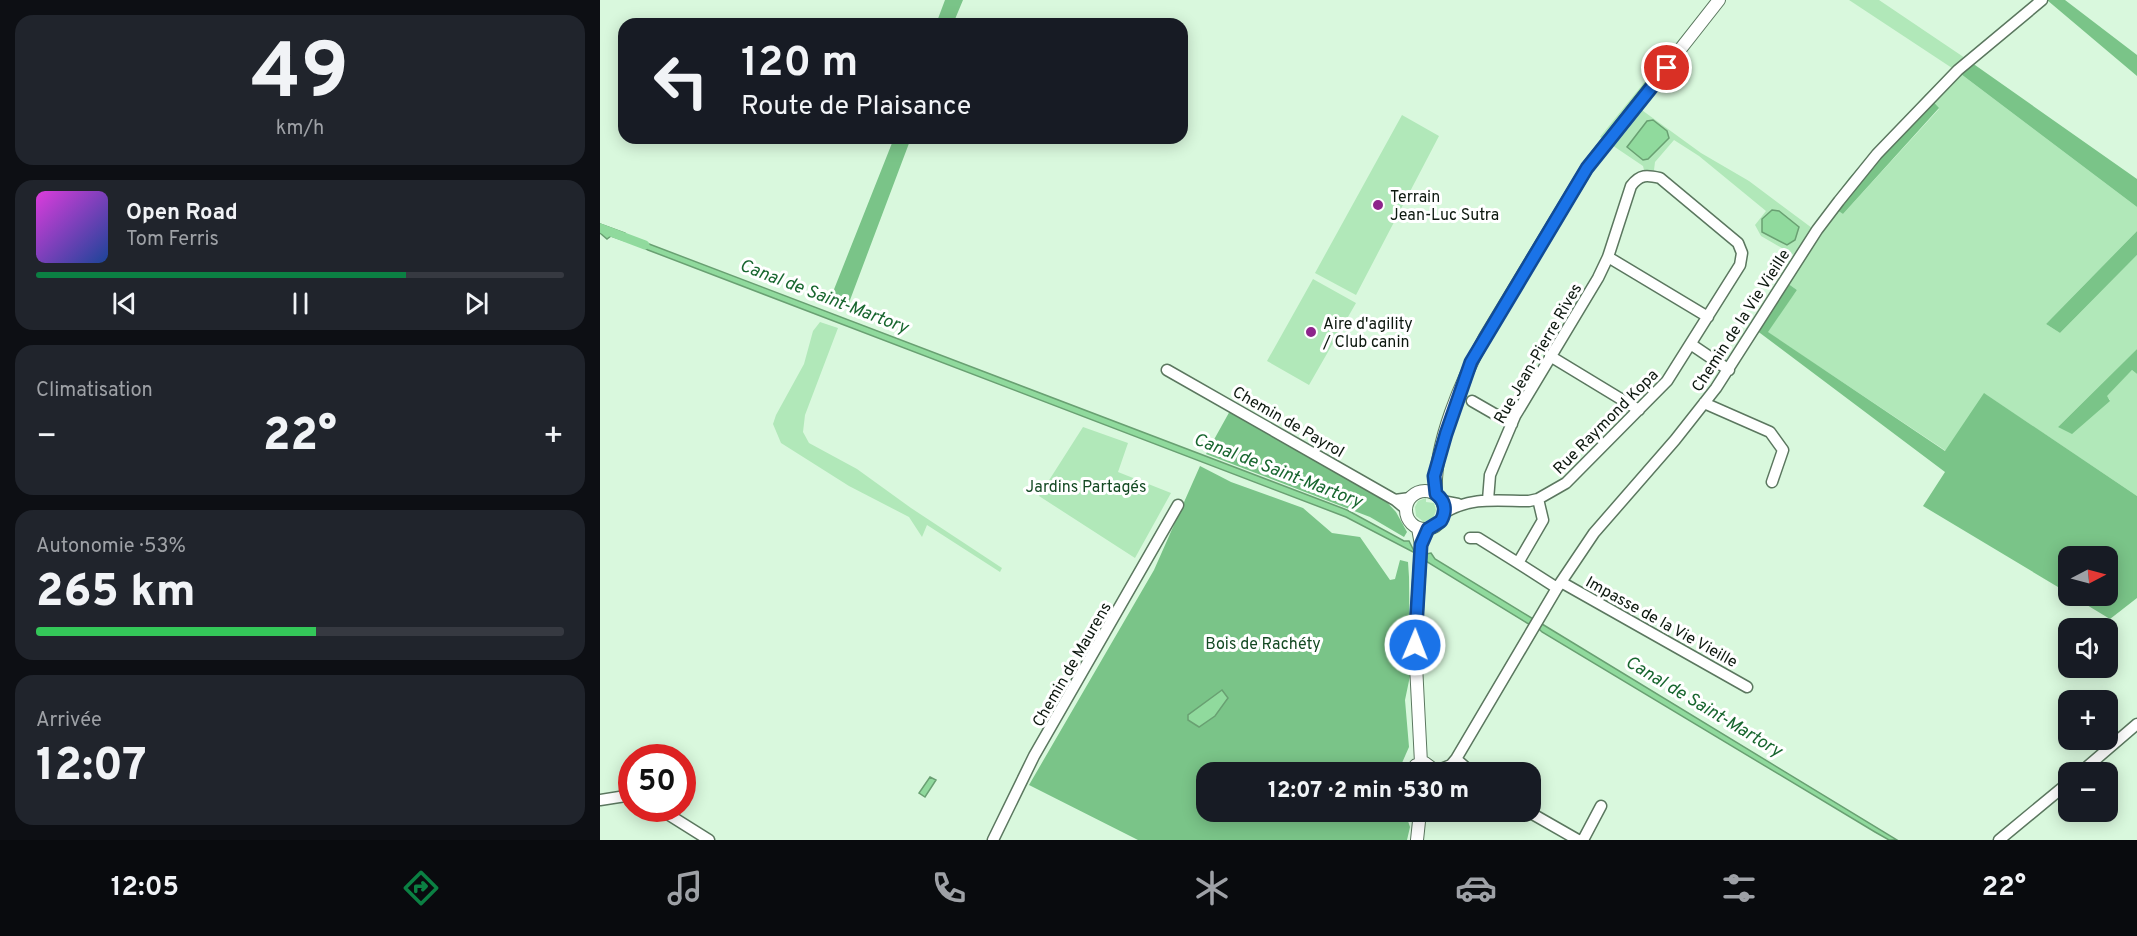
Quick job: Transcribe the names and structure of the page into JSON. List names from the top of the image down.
{
  "streets": {
    "street": [
      "Chemin de la Vie Vieille",
      "Rue Jean-Pierre Rives",
      "Chemin de Payrol",
      "Rue Raymond Kopa",
      "Impasse de la Vie Vieille",
      "Chemin de Maurens"
    ]
  },
  "crossings": [
    ["Chemin de la Vie Vieille", "Impasse de la Vie Vieille"],
    ["Rue Jean-Pierre Rives", "Rue Raymond Kopa"]
  ],
  "water": ["Canal de Saint-Martory"],
  "parks": ["Jardins Partagés", "Bois de Rachéty"],
  "places": ["Terrain Jean-Luc Sutra", "Aire d'agility / Club canin"],
  "north": "right",
  "page": {
    "tile": [
      ["49", "km/h"],
      "Climatisation",
      ["Autonomie · 53%", "265 km"],
      ["Arrivée", "12:07"]
    ],
    "turn": ["120 m", "Route de Plaisance"],
    "song": ["Open Road", "Tom Ferris"],
    "heat": ["−", "22°", "+"],
    "map_buttons": ["+", "−"],
    "limit": "50",
    "trip": "12:07 · 2 min · 530 m",
    "tabs": ["12:05", "22°"]
  }
}
